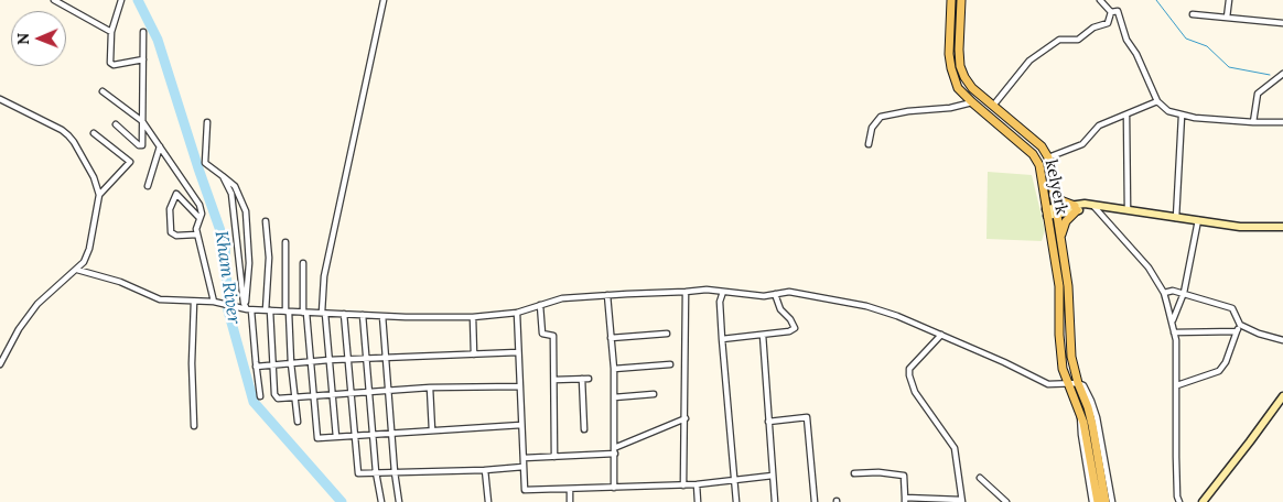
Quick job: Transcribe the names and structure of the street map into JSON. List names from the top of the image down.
{
  "streets": {
    "main road": ["kelyerk"]
  },
  "water": ["Kham River"],
  "north": "left"
}
